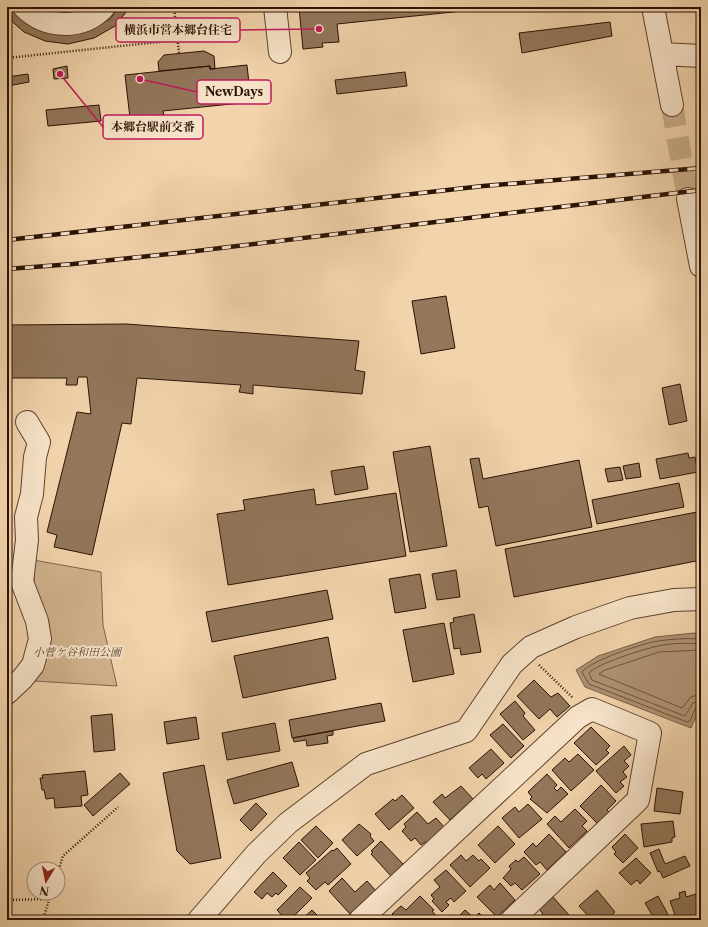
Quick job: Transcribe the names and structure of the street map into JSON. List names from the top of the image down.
{
  "parks": ["小菅ケ谷和田公園"],
  "places": ["横浜市営本郷台住宅", "本郷台駅前交番", "NewDays"],
  "north": "bottom"
}
